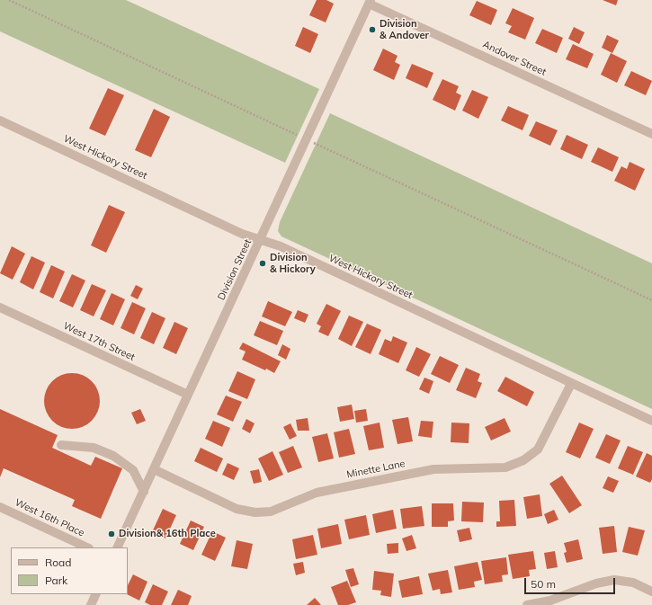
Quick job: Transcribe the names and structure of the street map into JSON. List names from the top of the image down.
{
  "streets": {
    "street": [
      "Andover Street",
      "West Hickory Street",
      "Division Street",
      "West 17th Street",
      "Minette Lane",
      "West 16th Place"
    ]
  },
  "crossings": [
    ["Andover Street", "Division Street"],
    ["West Hickory Street", "Division Street"],
    ["West Hickory Street", "Minette Lane"],
    ["Division Street", "West 17th Street"],
    ["Division Street", "Minette Lane"]
  ],
  "places": ["Division & Andover", "Division & Hickory", "Division& 16th Place"],
  "legend": ["Road", "Park"],
  "scale_bar": "50 m"
}
